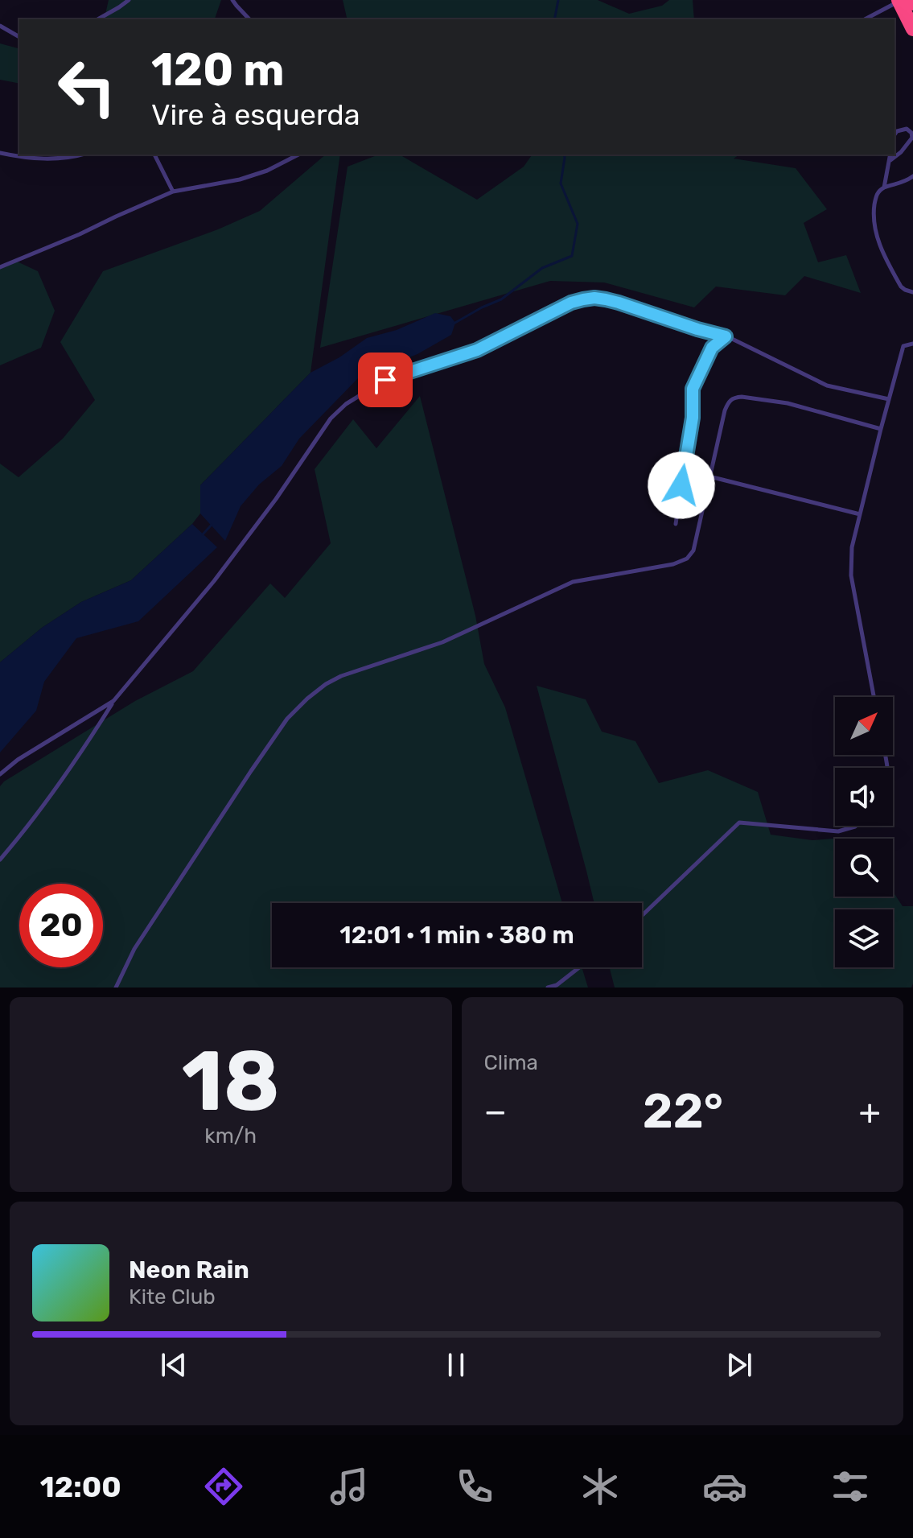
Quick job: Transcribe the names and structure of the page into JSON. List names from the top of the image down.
{
  "north": "top right",
  "page": {
    "turn": ["120 m", "Vire à esquerda"],
    "limit": "20",
    "trip": "12:01 · 1 min · 380 m",
    "tile": [
      ["18", "km/h"],
      "Clima"
    ],
    "heat": ["−", "22°", "+"],
    "song": ["Neon Rain", "Kite Club"],
    "tabs": "12:00"
  }
}
